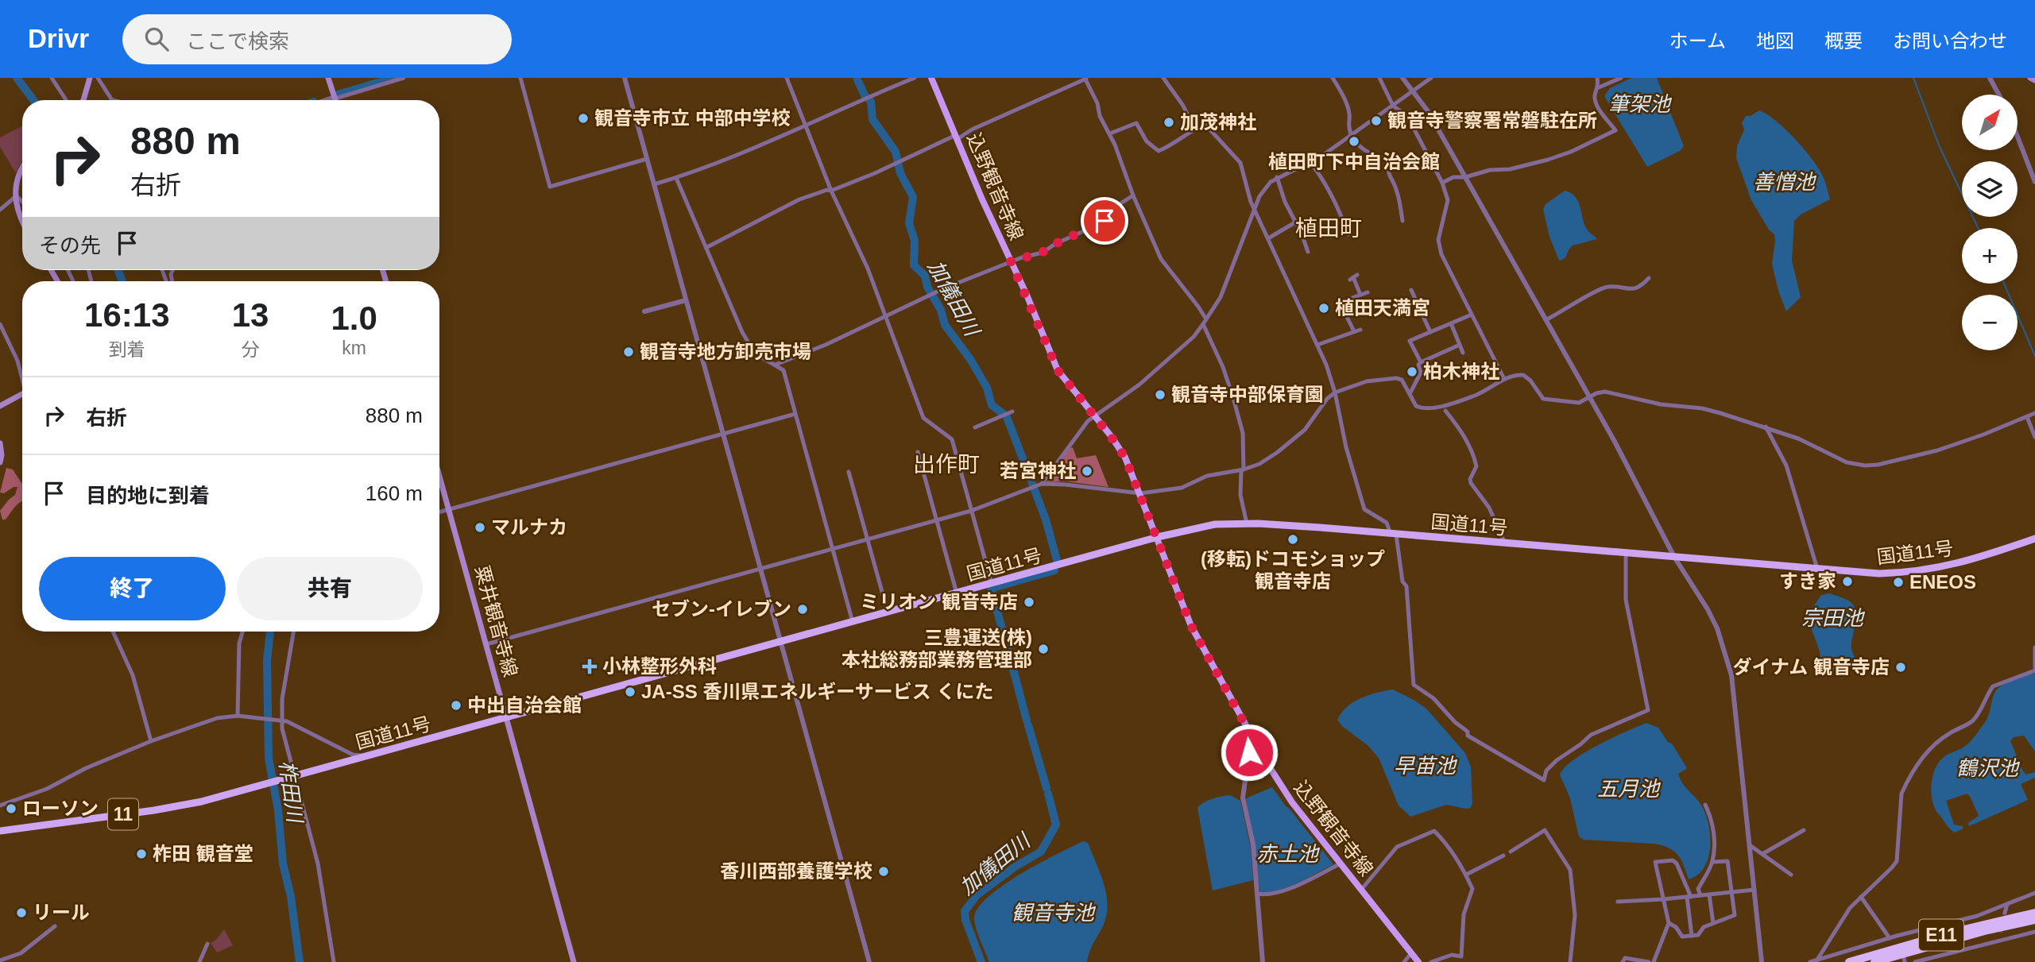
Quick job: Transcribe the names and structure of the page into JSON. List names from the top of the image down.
{
  "streets": {
    "highway": ["国道11号", "11", "E11"],
    "main road": ["込野観音寺線", "粟井観音寺線"]
  },
  "crossings": [
    ["込野観音寺線", "国道11号"],
    ["国道11号", "粟井観音寺線"]
  ],
  "districts": ["植田町", "出作町"],
  "water": [
    "筆架池",
    "善憎池",
    "加儀田川",
    "宗田池",
    "早苗池",
    "鶴沢池",
    "五月池",
    "柞田川",
    "赤土池",
    "観音寺池"
  ],
  "places": {
    "other": [
      "観音寺市立 中部中学校",
      "観音寺警察署常磐駐在所",
      "加茂神社",
      "植田町下中自治会館",
      "植田天満宮",
      "観音寺地方卸売市場",
      "柏木神社",
      "観音寺中部保育園",
      "若宮神社",
      "マルナカ",
      "(移転)ドコモショップ 観音寺店",
      "すき家",
      "ENEOS",
      "ミリオン 観音寺店",
      "セブン-イレブン",
      "三豊運送(株) 本社総務部業務管理部",
      "ダイナム 観音寺店",
      "JA-SS 香川県エネルギーサービス くにた",
      "中出自治会館",
      "ローソン",
      "柞田 観音堂",
      "香川西部養護学校",
      "リール"
    ],
    "health": ["小林整形外科"]
  },
  "north": "top right",
  "page": {
    "header": "Drivr",
    "search": "ここで検索",
    "nav": [
      "ホーム",
      "地図",
      "概要",
      "お問い合わせ"
    ],
    "map_buttons": ["+", "−"],
    "turn": ["880 m", "右折"],
    "then": "その先",
    "eta": [
      "16:13",
      "到着",
      "13",
      "分",
      "1.0",
      "km"
    ],
    "list": [
      {
        "name": "右折",
        "value": "880 m"
      },
      {
        "name": "目的地に到着",
        "value": "160 m"
      }
    ],
    "buttons": ["終了", "共有"]
  }
}
